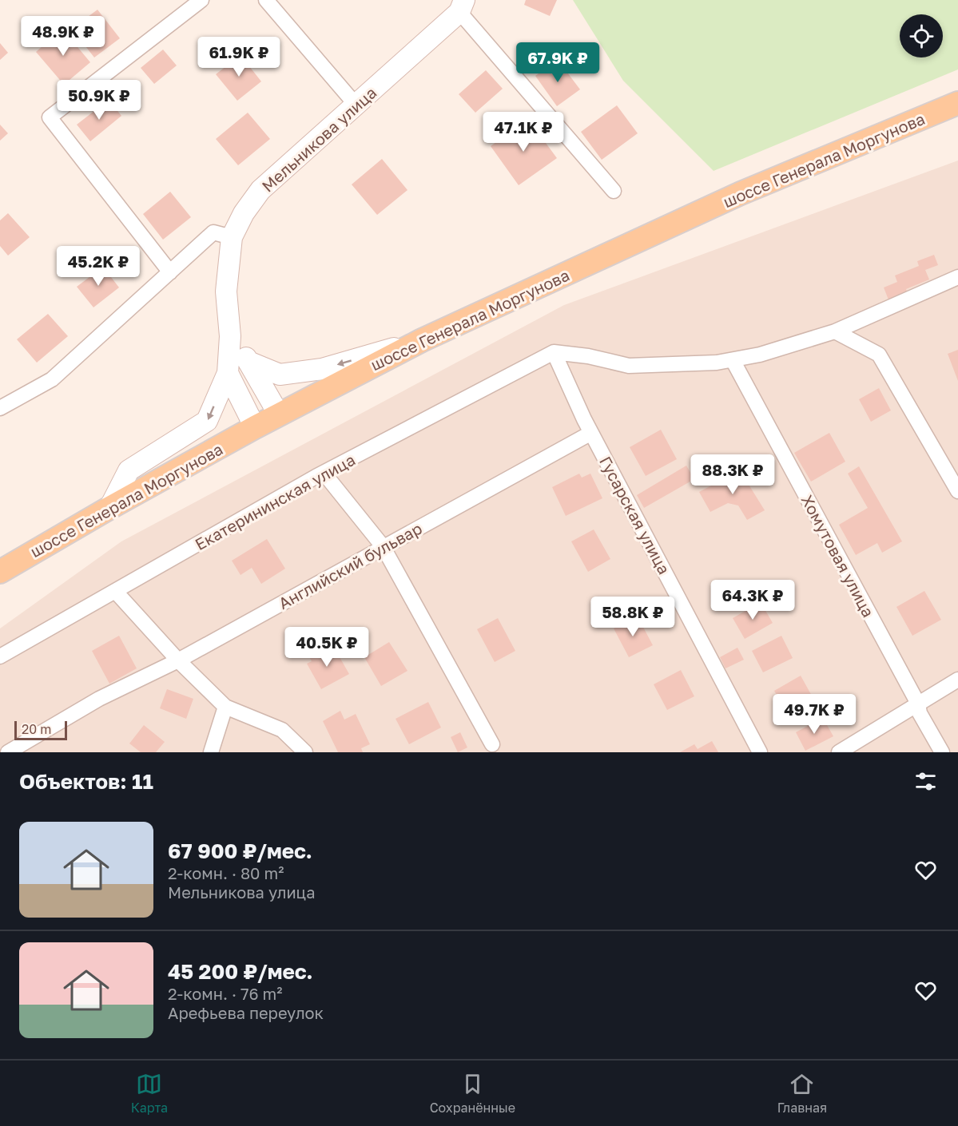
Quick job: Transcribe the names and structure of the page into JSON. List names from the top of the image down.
{
  "streets": {
    "main road": ["шоссе Генерала Моргунова"],
    "street": [
      "Мельникова улица",
      "Екатерининская улица",
      "Гусарская улица",
      "Хомутовая улица",
      "Английский бульвар"
    ]
  },
  "crossings": [
    ["Екатерининская улица", "Гусарская улица"],
    ["Гусарская улица", "Английский бульвар"]
  ],
  "scale_bar": "20 m",
  "page": {
    "price": [
      "48.9K ₽",
      "61.9K ₽",
      "67.9K ₽",
      "50.9K ₽",
      "47.1K ₽",
      "45.2K ₽",
      "88.3K ₽",
      "64.3K ₽",
      "58.8K ₽",
      "40.5K ₽",
      "49.7K ₽"
    ],
    "scale": "20 m",
    "heading": "Объектов: 11",
    "list": [
      {
        "name": "67 900 ₽/мес.",
        "note": "2-комн. · 80 m² · Мельникова улица"
      },
      {
        "name": "45 200 ₽/мес.",
        "note": "2-комн. · 76 m² · Арефьева переулок"
      }
    ],
    "tabs": ["Карта", "Сохранённые", "Главная"]
  }
}
